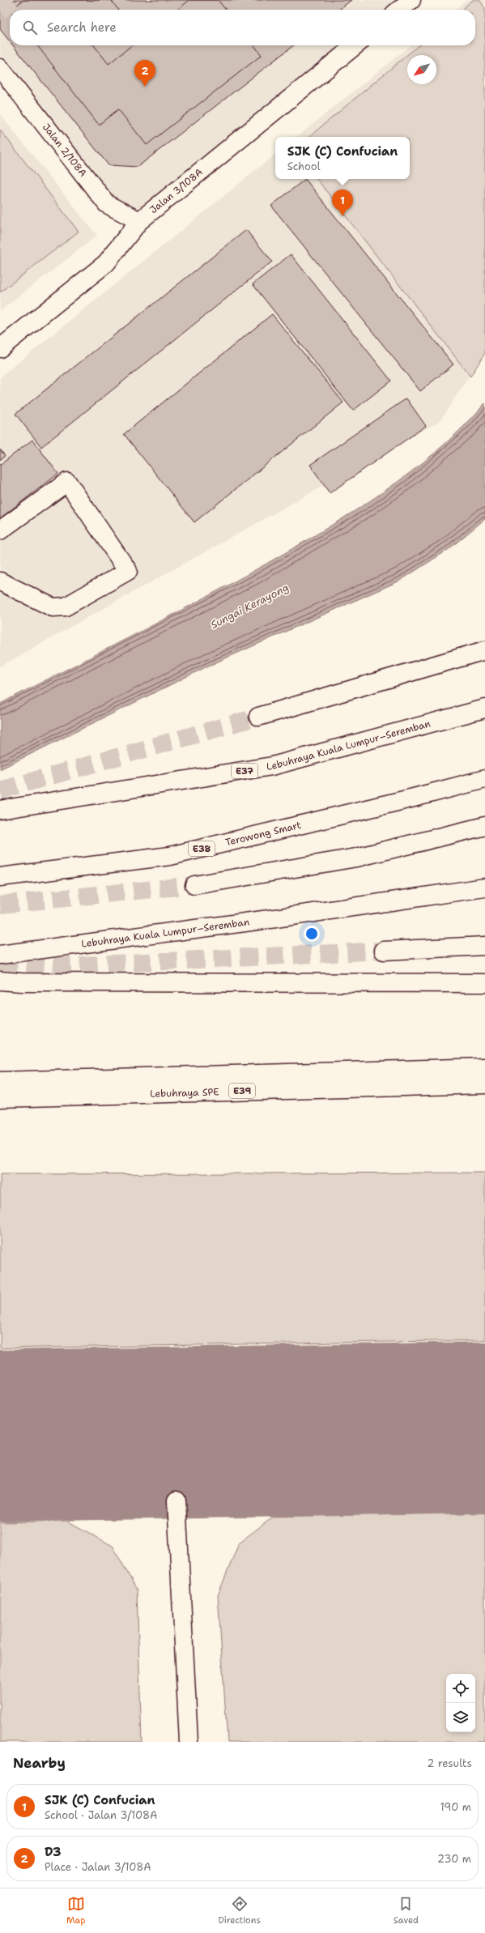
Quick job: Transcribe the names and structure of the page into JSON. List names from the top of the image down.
{
  "streets": {
    "main road": [
      "Jalan 2/108A",
      "Jalan 3/108A",
      "Lebuhraya Kuala Lumpur–Seremban",
      "E37",
      "Terowong Smart",
      "E38",
      "E39",
      "Lebuhraya SPE"
    ]
  },
  "crossings": [
    ["Jalan 2/108A", "Jalan 3/108A"]
  ],
  "water": ["Sungai Kerayong"],
  "north": "bottom left",
  "page": {
    "search": "Search here",
    "pins": ["2", "1"],
    "popup": ["SJK (C) Confucian", "School"],
    "heading": ["Nearby", "2 results"],
    "list": [
      {
        "mark": "1",
        "name": "SJK (C) Confucian",
        "note": "School · Jalan 3/108A",
        "value": "190 m"
      },
      {
        "mark": "2",
        "name": "D3",
        "note": "Place · Jalan 3/108A",
        "value": "230 m"
      }
    ],
    "nav": ["Map", "Directions", "Saved"]
  }
}
